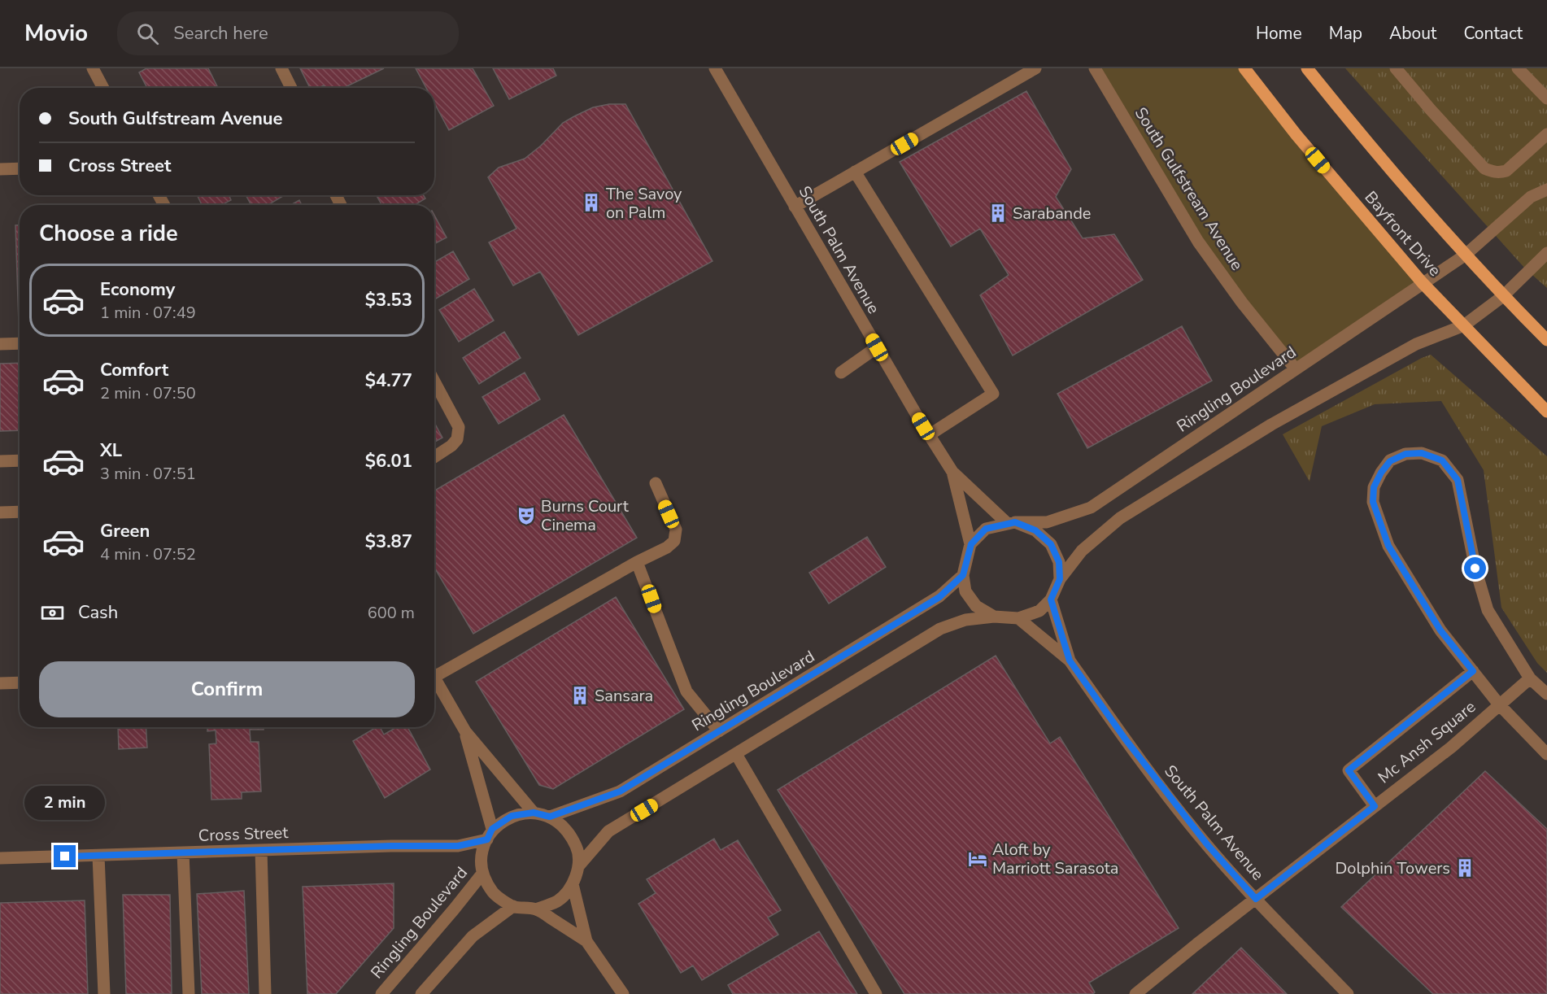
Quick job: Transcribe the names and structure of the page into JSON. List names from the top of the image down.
{
  "streets": {
    "main road": ["Bayfront Drive"],
    "street": [
      "South Gulfstream Avenue",
      "South Palm Avenue",
      "Ringling Boulevard",
      "Mc Ansh Square",
      "Cross Street"
    ]
  },
  "crossings": [
    ["South Gulfstream Avenue", "Ringling Boulevard"],
    ["Bayfront Drive", "Ringling Boulevard"],
    ["South Palm Avenue", "Ringling Boulevard"],
    ["South Palm Avenue", "Mc Ansh Square"],
    ["Ringling Boulevard", "Cross Street"]
  ],
  "places": {
    "building": [
      "The Savoy on Palm",
      "Sarabande",
      "Sansara",
      "Dolphin Towers"
    ],
    "theatre": ["Burns Court Cinema"],
    "hotel": ["Aloft by Marriott Sarasota"]
  },
  "page": {
    "header": "Movio",
    "search": "Search here",
    "nav": [
      "Home",
      "Map",
      "About",
      "Contact"
    ],
    "banner": ["South Gulfstream Avenue", "Cross Street"],
    "heading": "Choose a ride",
    "list": [
      {
        "name": "Economy",
        "note": "1 min · 07:49",
        "value": "$3.53"
      },
      {
        "name": "Comfort",
        "note": "2 min · 07:50",
        "value": "$4.77"
      },
      {
        "name": "XL",
        "note": "3 min · 07:51",
        "value": "$6.01"
      },
      {
        "name": "Green",
        "note": "4 min · 07:52",
        "value": "$3.87"
      }
    ],
    "pay": ["Cash", "600 m"],
    "buttons": "Confirm",
    "bubble": "2 min"
  }
}
